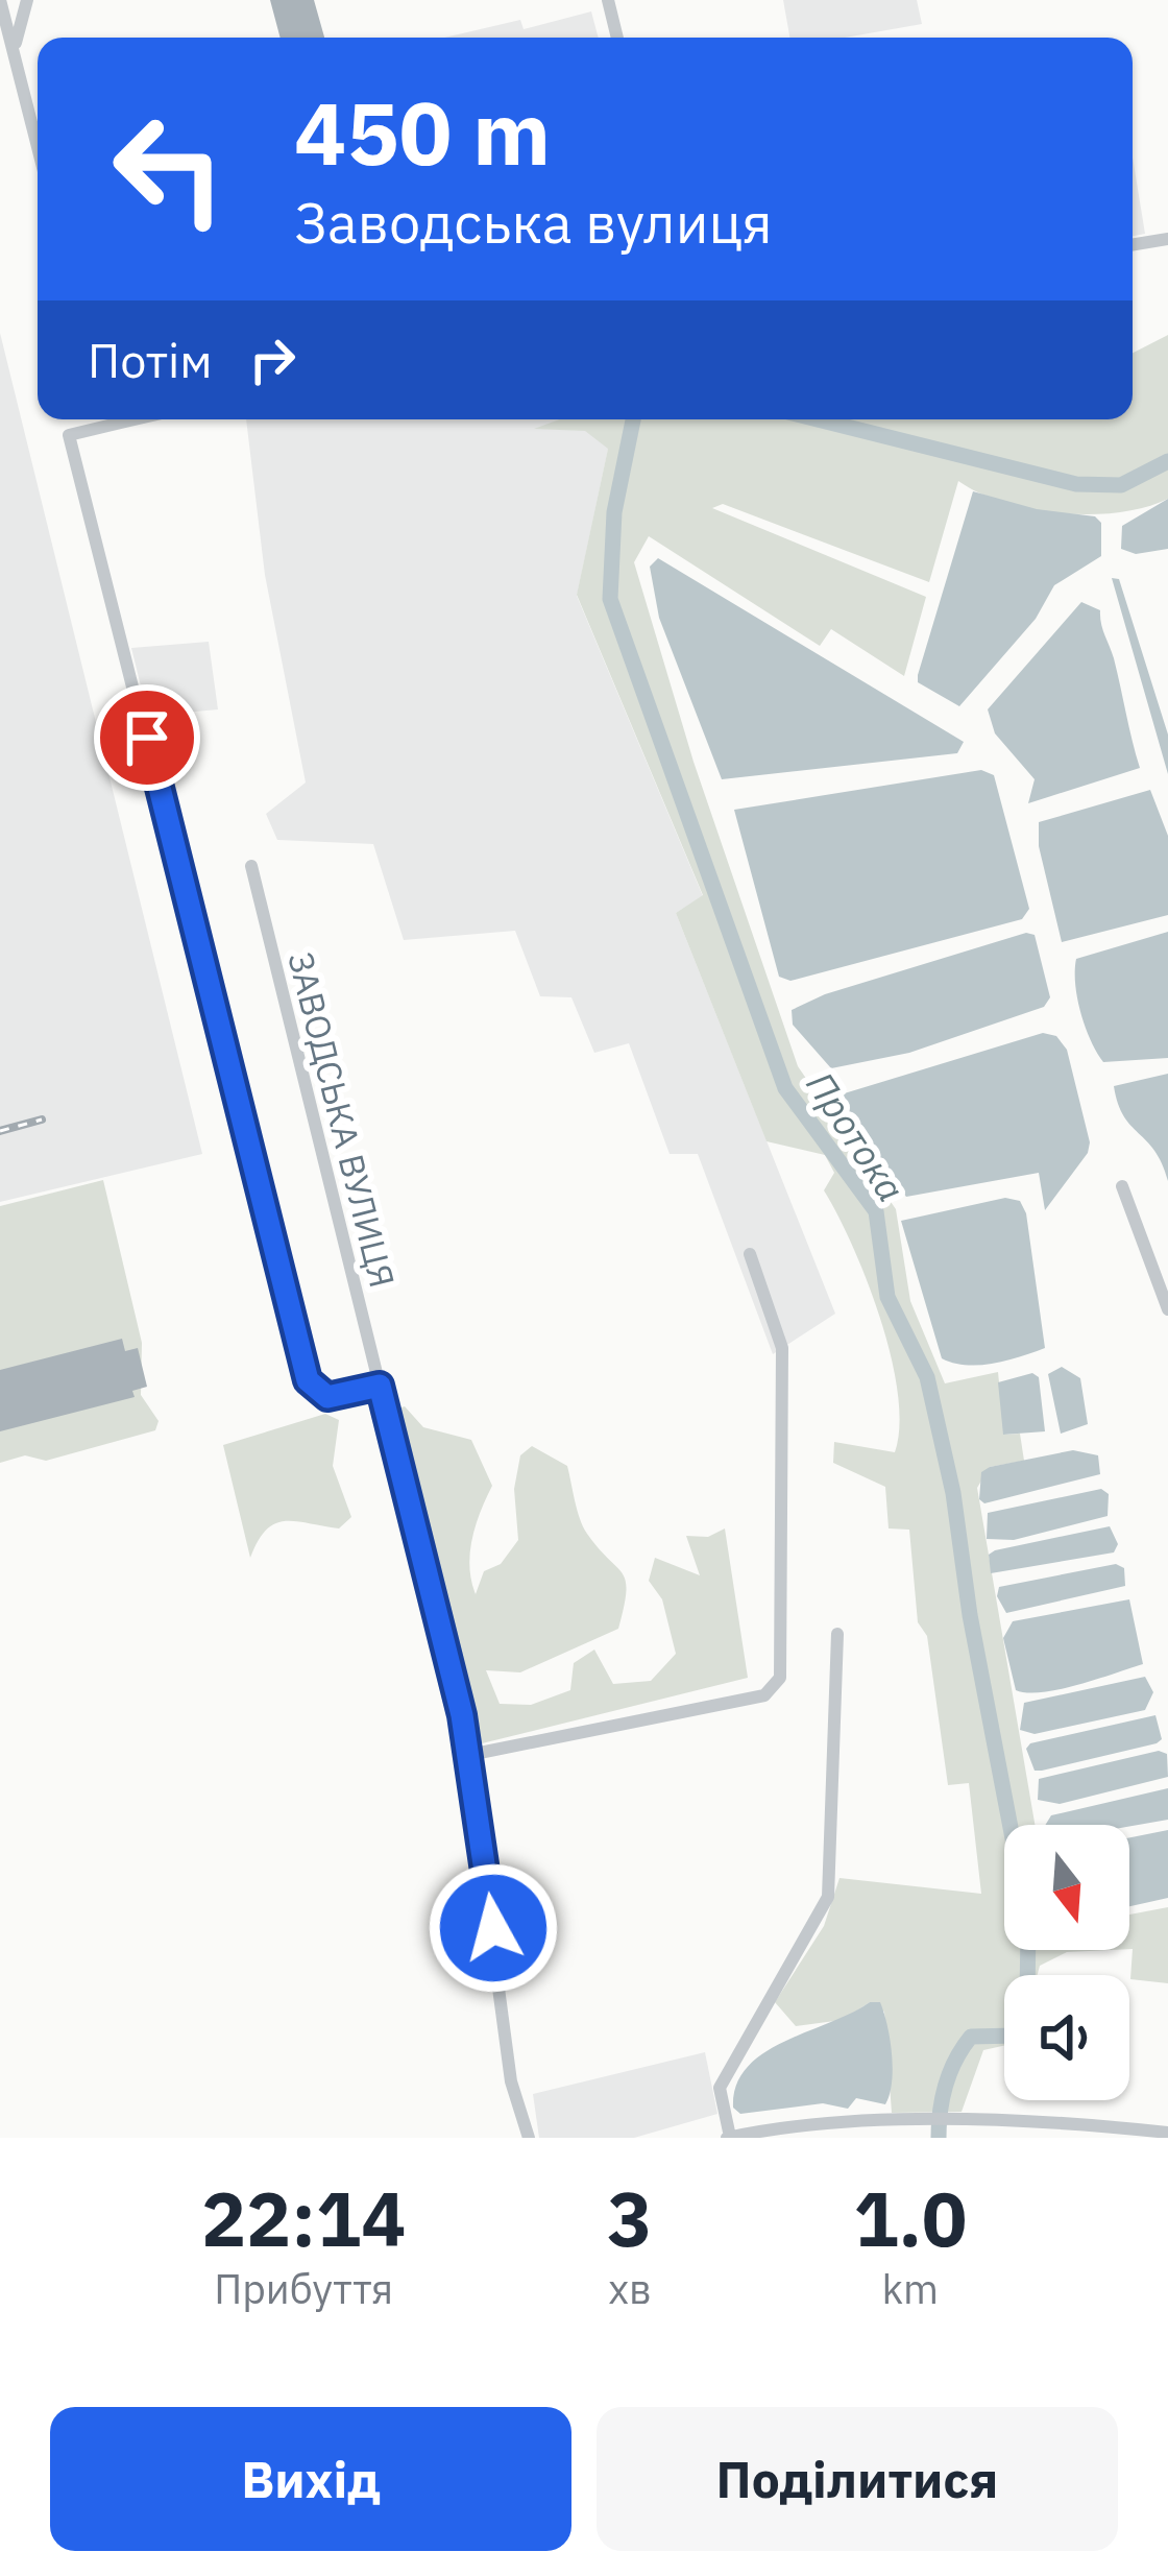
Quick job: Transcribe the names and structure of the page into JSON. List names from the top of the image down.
{
  "streets": {
    "street": ["ЗАВОДСЬКА ВУЛИЦЯ"]
  },
  "water": ["Протока"],
  "north": "bottom",
  "page": {
    "turn": ["450 m", "Заводська вулиця"],
    "then": "Потім",
    "eta": [
      "22:14",
      "Прибуття",
      "3",
      "хв",
      "1.0",
      "km"
    ],
    "buttons": ["Вихід", "Поділитися"]
  }
}
